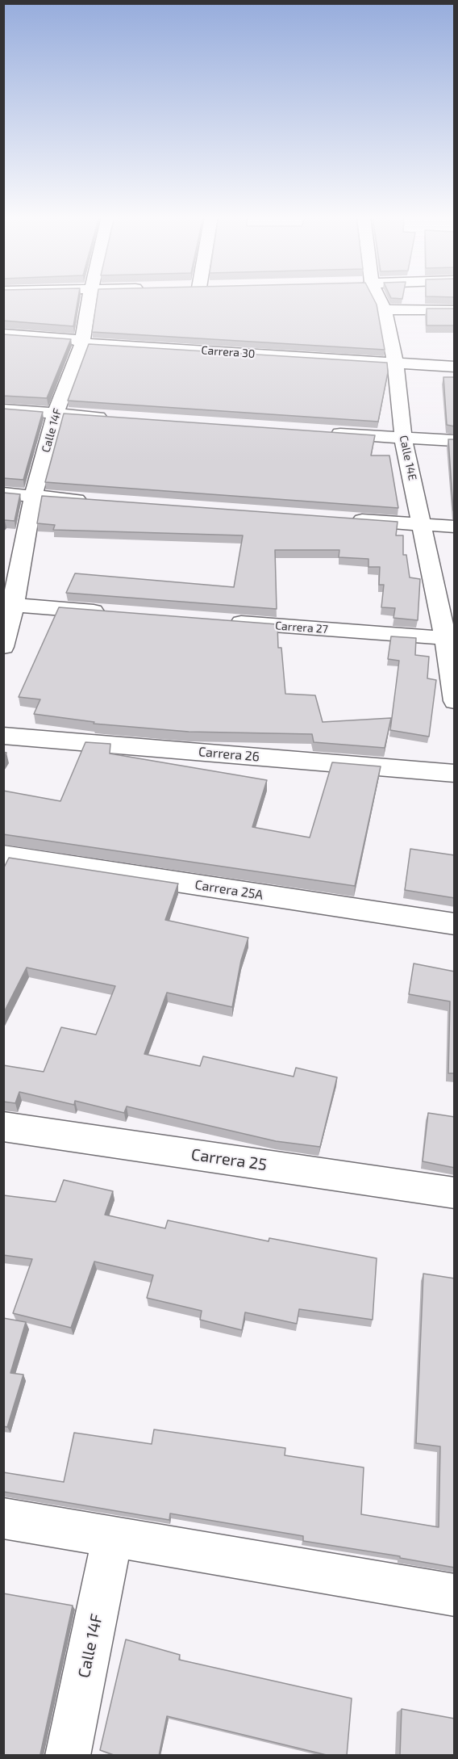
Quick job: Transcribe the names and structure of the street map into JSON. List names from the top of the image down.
{
  "streets": {
    "street": [
      "Carrera 30",
      "Calle 14F",
      "Calle 14E",
      "Carrera 27",
      "Carrera 26",
      "Carrera 25A",
      "Carrera 25"
    ]
  },
  "crossings": [
    ["Carrera 30", "Calle 14F"],
    ["Carrera 30", "Calle 14E"],
    ["Calle 14E", "Carrera 27"]
  ]
}
